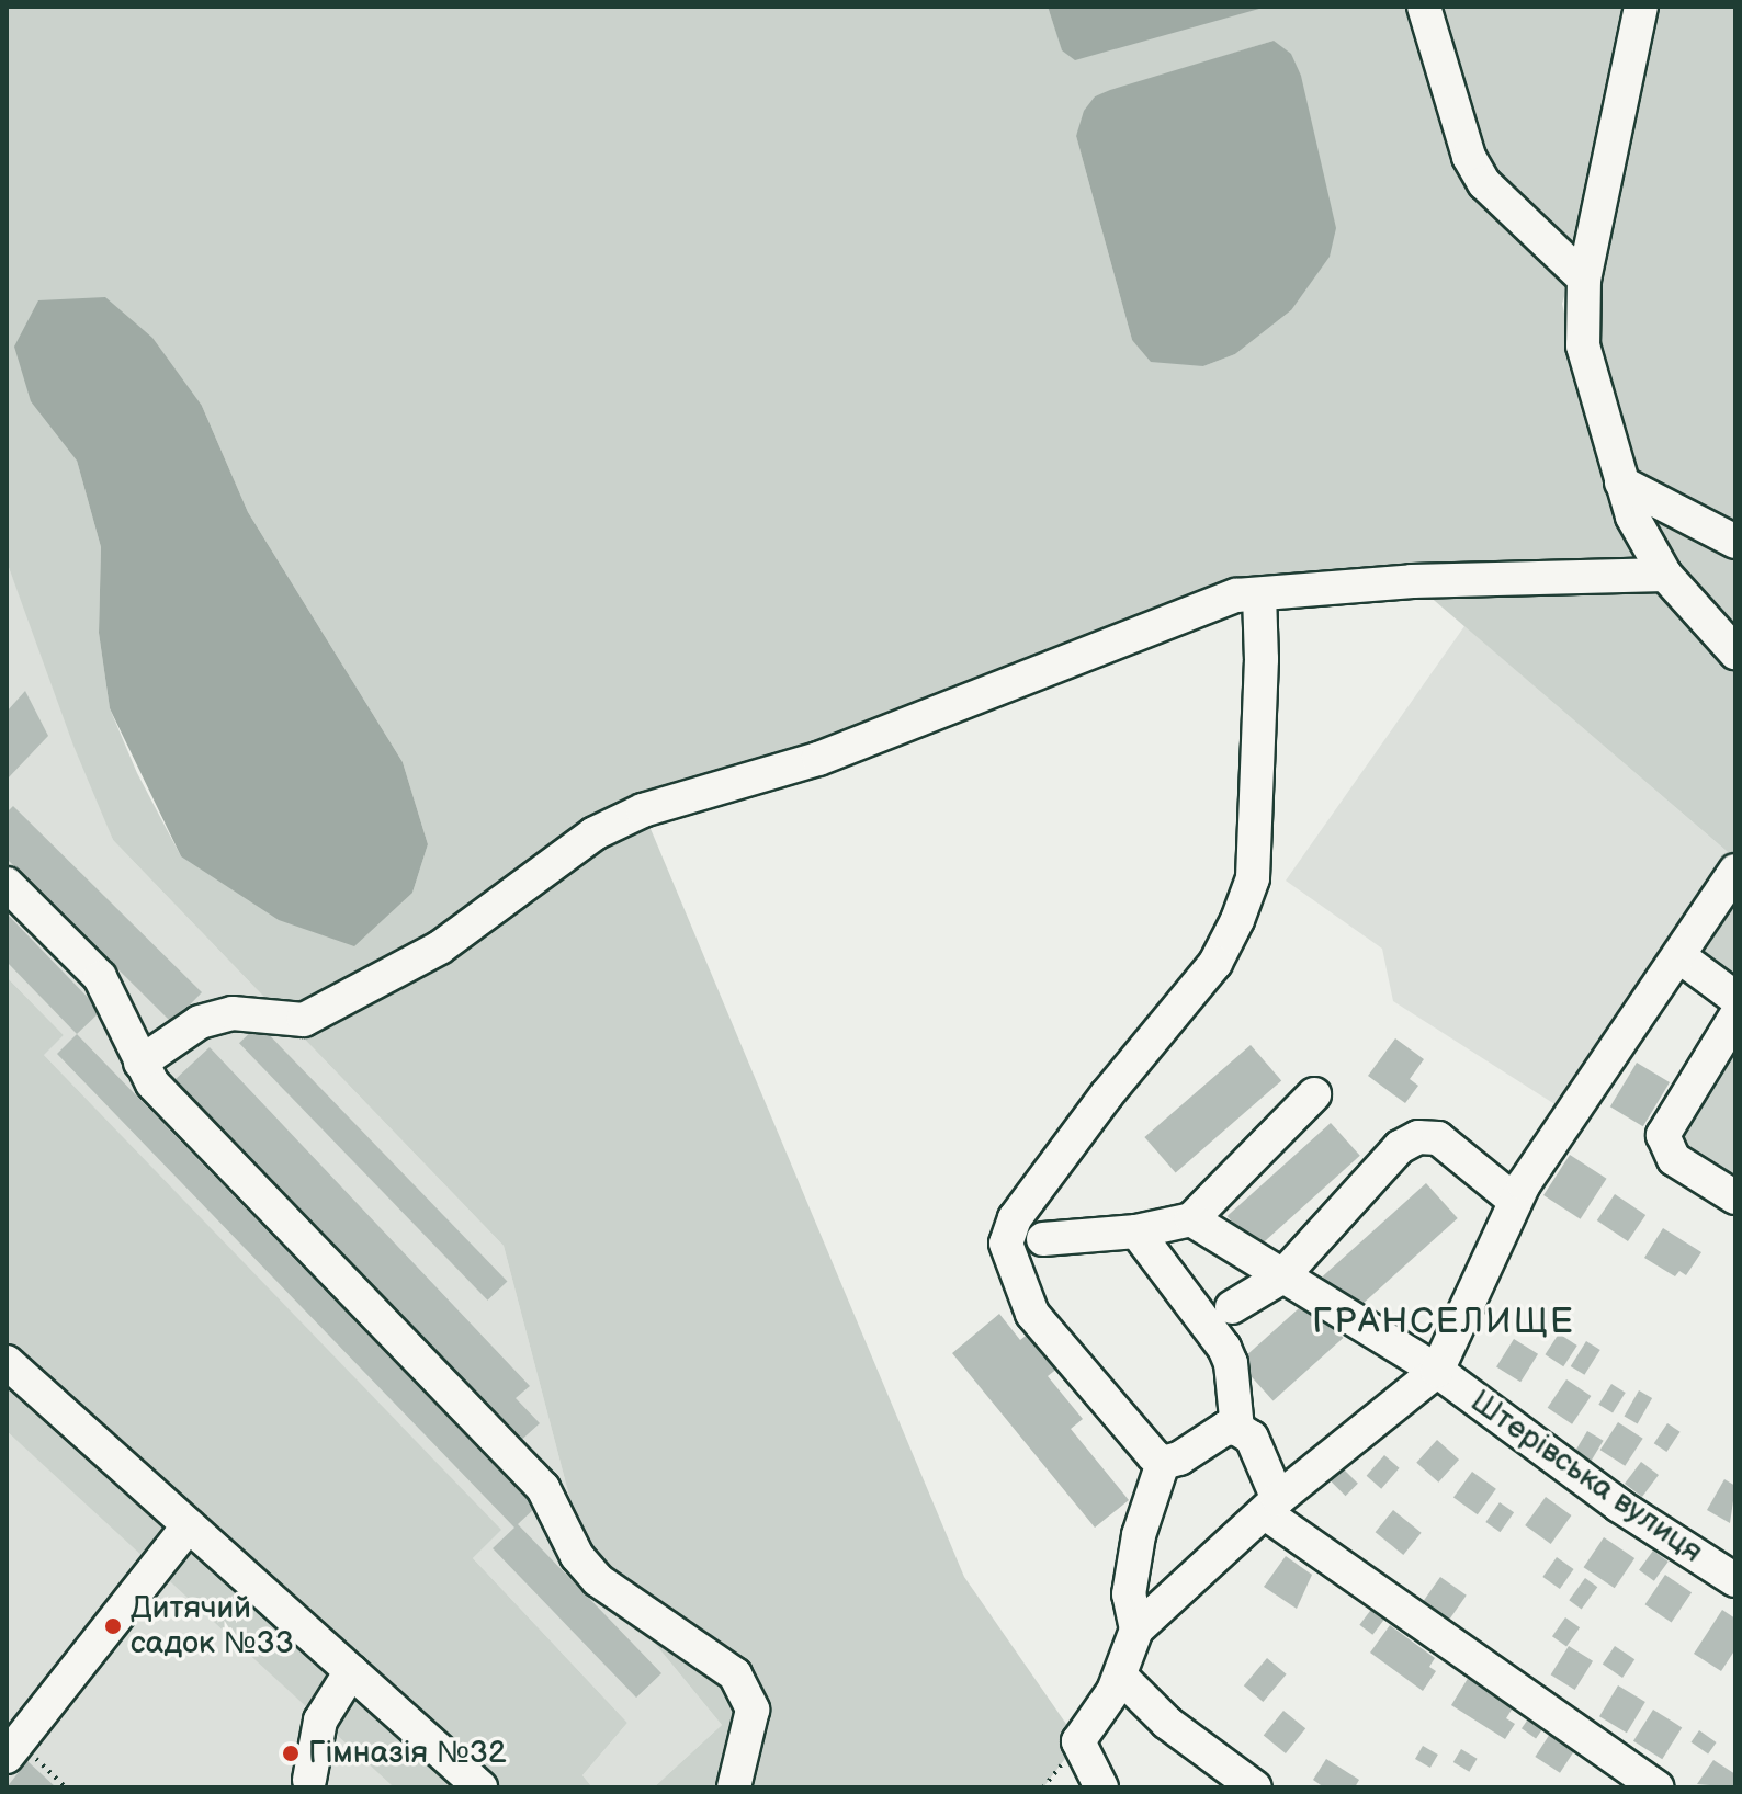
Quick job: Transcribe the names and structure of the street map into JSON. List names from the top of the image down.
{
  "streets": {
    "street": ["Штерівська вулиця"]
  },
  "districts": ["ГРАНСЕЛИЩЕ"],
  "places": ["Дитячий садок №33", "Гімназія №32"]
}
